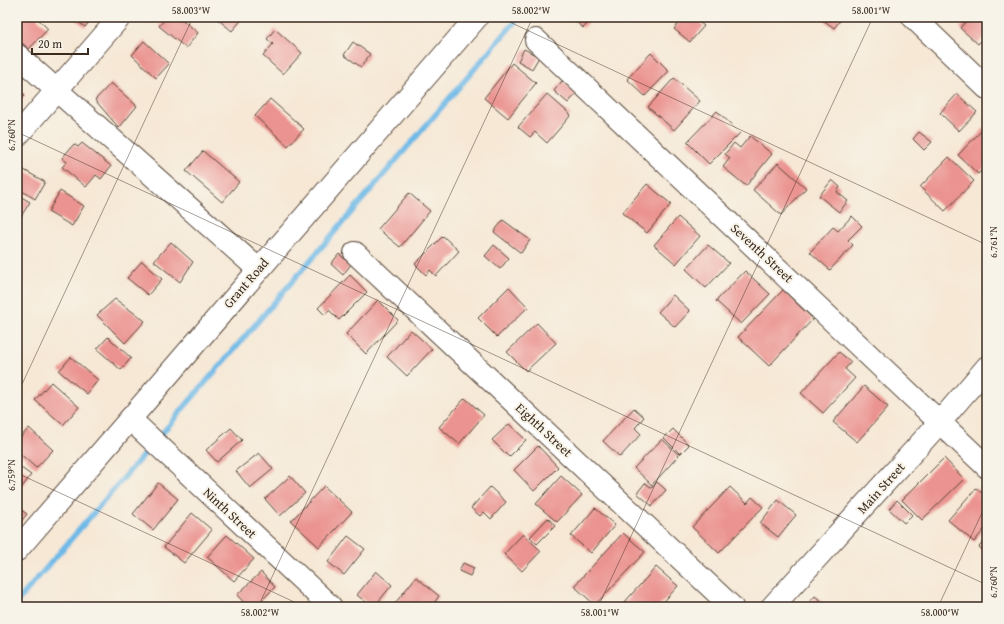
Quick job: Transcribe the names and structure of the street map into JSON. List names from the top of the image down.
{
  "streets": {
    "street": [
      "Seventh Street",
      "Grant Road",
      "Eighth Street",
      "Main Street",
      "Ninth Street"
    ]
  },
  "crossings": [
    ["Seventh Street", "Main Street"],
    ["Grant Road", "Ninth Street"]
  ],
  "scale_bar": "20 m",
  "coordinates": [
    "58.003°W",
    "58.002°W",
    "58.001°W",
    "6.760°N",
    "6.761°N",
    "6.759°N",
    "58.000°W"
  ]
}
